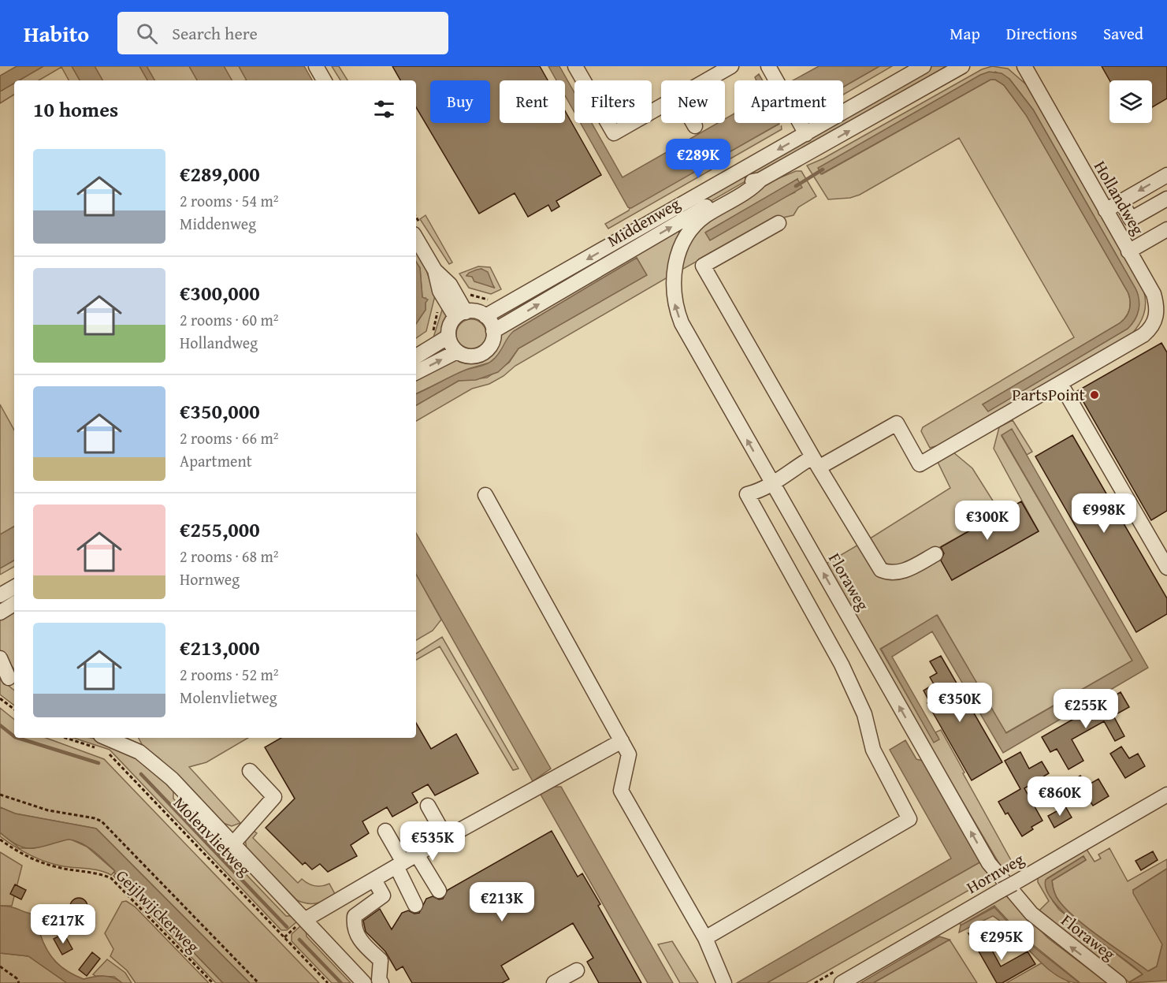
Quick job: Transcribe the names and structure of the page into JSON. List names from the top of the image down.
{
  "streets": {
    "street": [
      "Hollandweg",
      "Middenweg",
      "Floraweg",
      "Molenvlietweg",
      "Hornweg"
    ],
    "path": ["Geijlwijckerweg"]
  },
  "crossings": [
    ["Middenweg", "Floraweg"]
  ],
  "one_way": ["Floraweg"],
  "places": ["PartsPoint"],
  "page": {
    "header": "Habito",
    "search": "Search here",
    "nav": ["Map", "Directions", "Saved"],
    "chip": [
      "Buy",
      "Rent",
      "Filters",
      "New",
      "Apartment"
    ],
    "heading": "10 homes",
    "list": [
      {
        "name": "€289,000",
        "note": "2 rooms · 54 m² · Middenweg"
      },
      {
        "name": "€300,000",
        "note": "2 rooms · 60 m² · Hollandweg"
      },
      {
        "name": "€350,000",
        "note": "2 rooms · 66 m² · Apartment"
      },
      {
        "name": "€255,000",
        "note": "2 rooms · 68 m² · Hornweg"
      },
      {
        "name": "€213,000",
        "note": "2 rooms · 52 m² · Molenvlietweg"
      }
    ],
    "price": [
      "€289K",
      "€998K",
      "€300K",
      "€350K",
      "€255K",
      "€860K",
      "€535K",
      "€213K",
      "€217K",
      "€295K"
    ]
  }
}
